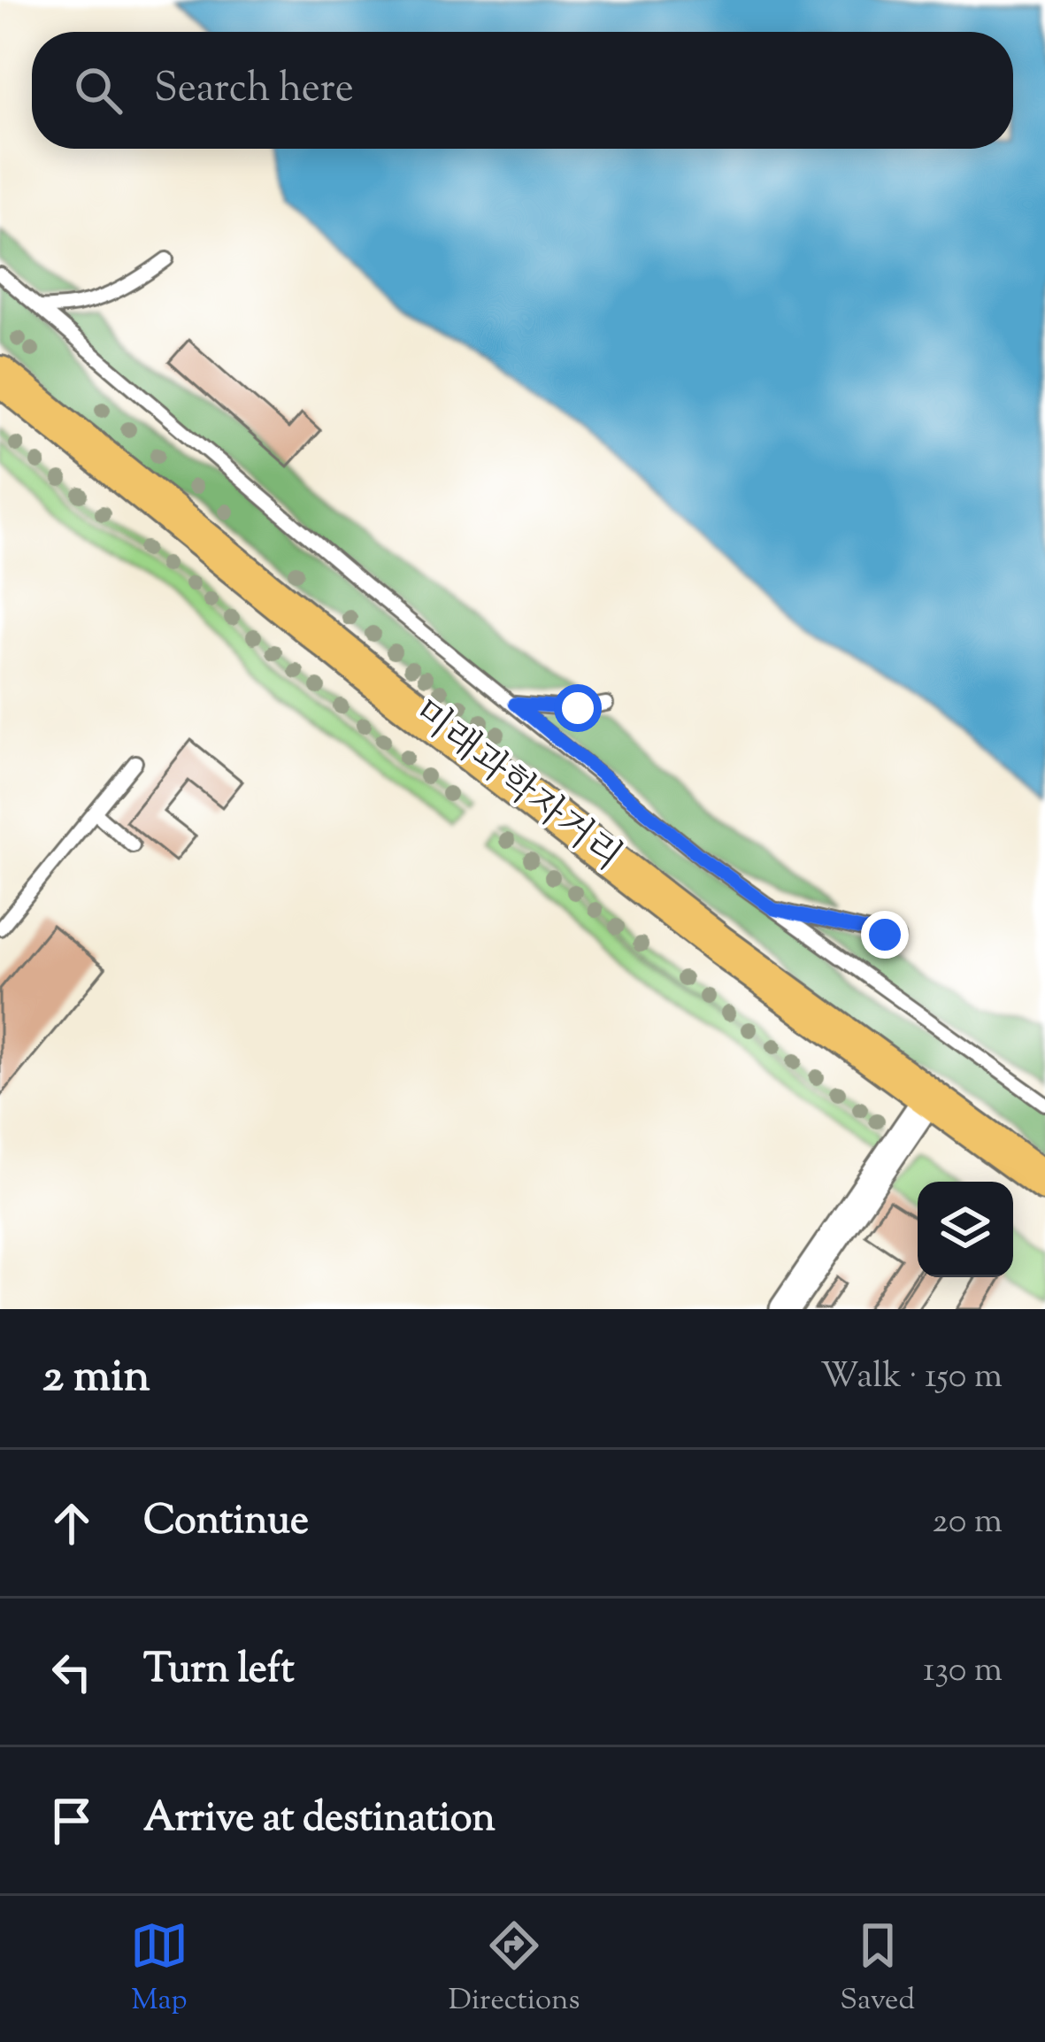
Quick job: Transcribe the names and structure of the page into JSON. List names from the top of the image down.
{
  "streets": {
    "main road": ["미래과학자거리"]
  },
  "page": {
    "search": "Search here",
    "heading": ["2 min", "Walk · 150 m"],
    "list": [
      ["Continue", "20 m"],
      ["Turn left", "130 m"],
      "Arrive at destination"
    ],
    "nav": ["Map", "Directions", "Saved"]
  }
}
